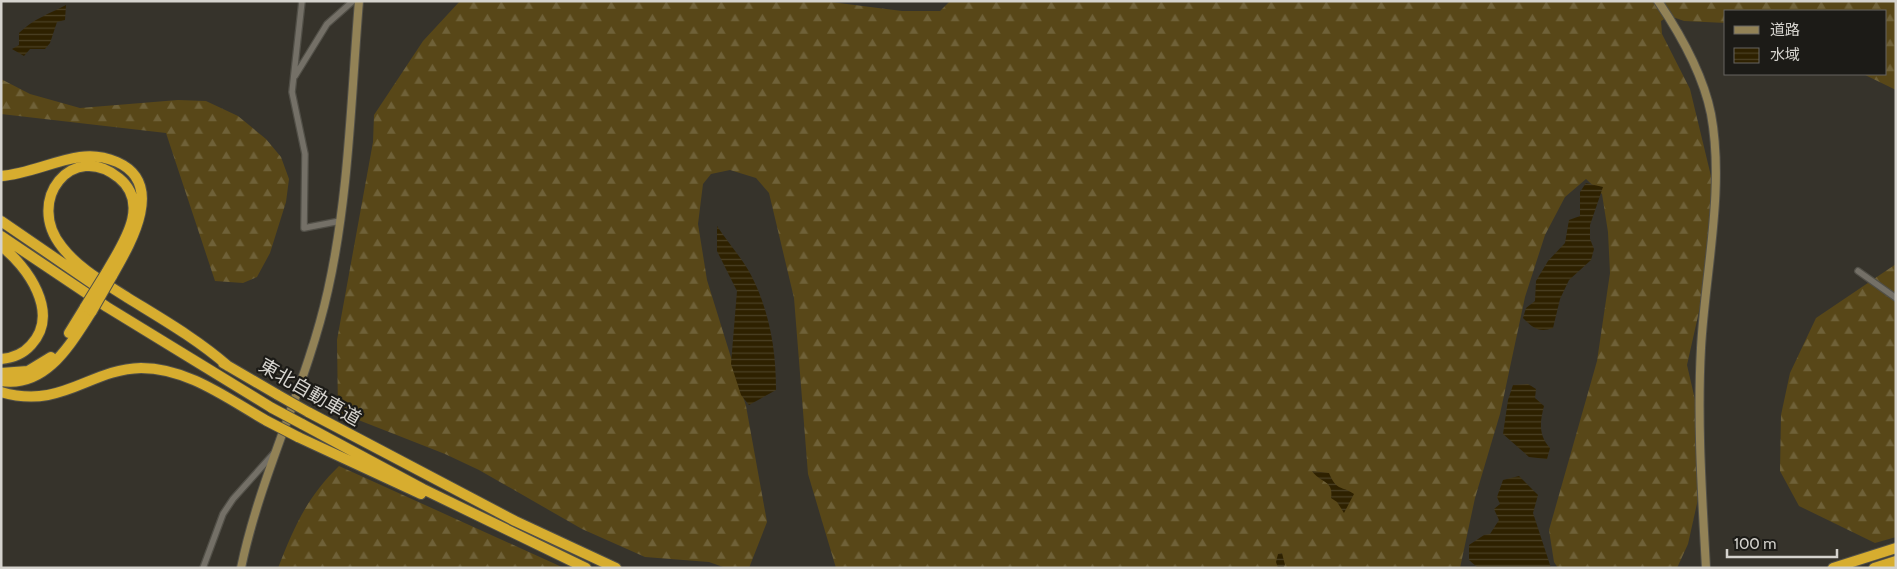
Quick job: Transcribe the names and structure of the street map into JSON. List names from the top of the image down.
{
  "streets": {
    "highway": ["東北自動車道"]
  },
  "legend": ["道路", "水域"],
  "scale_bar": "100 m"
}
